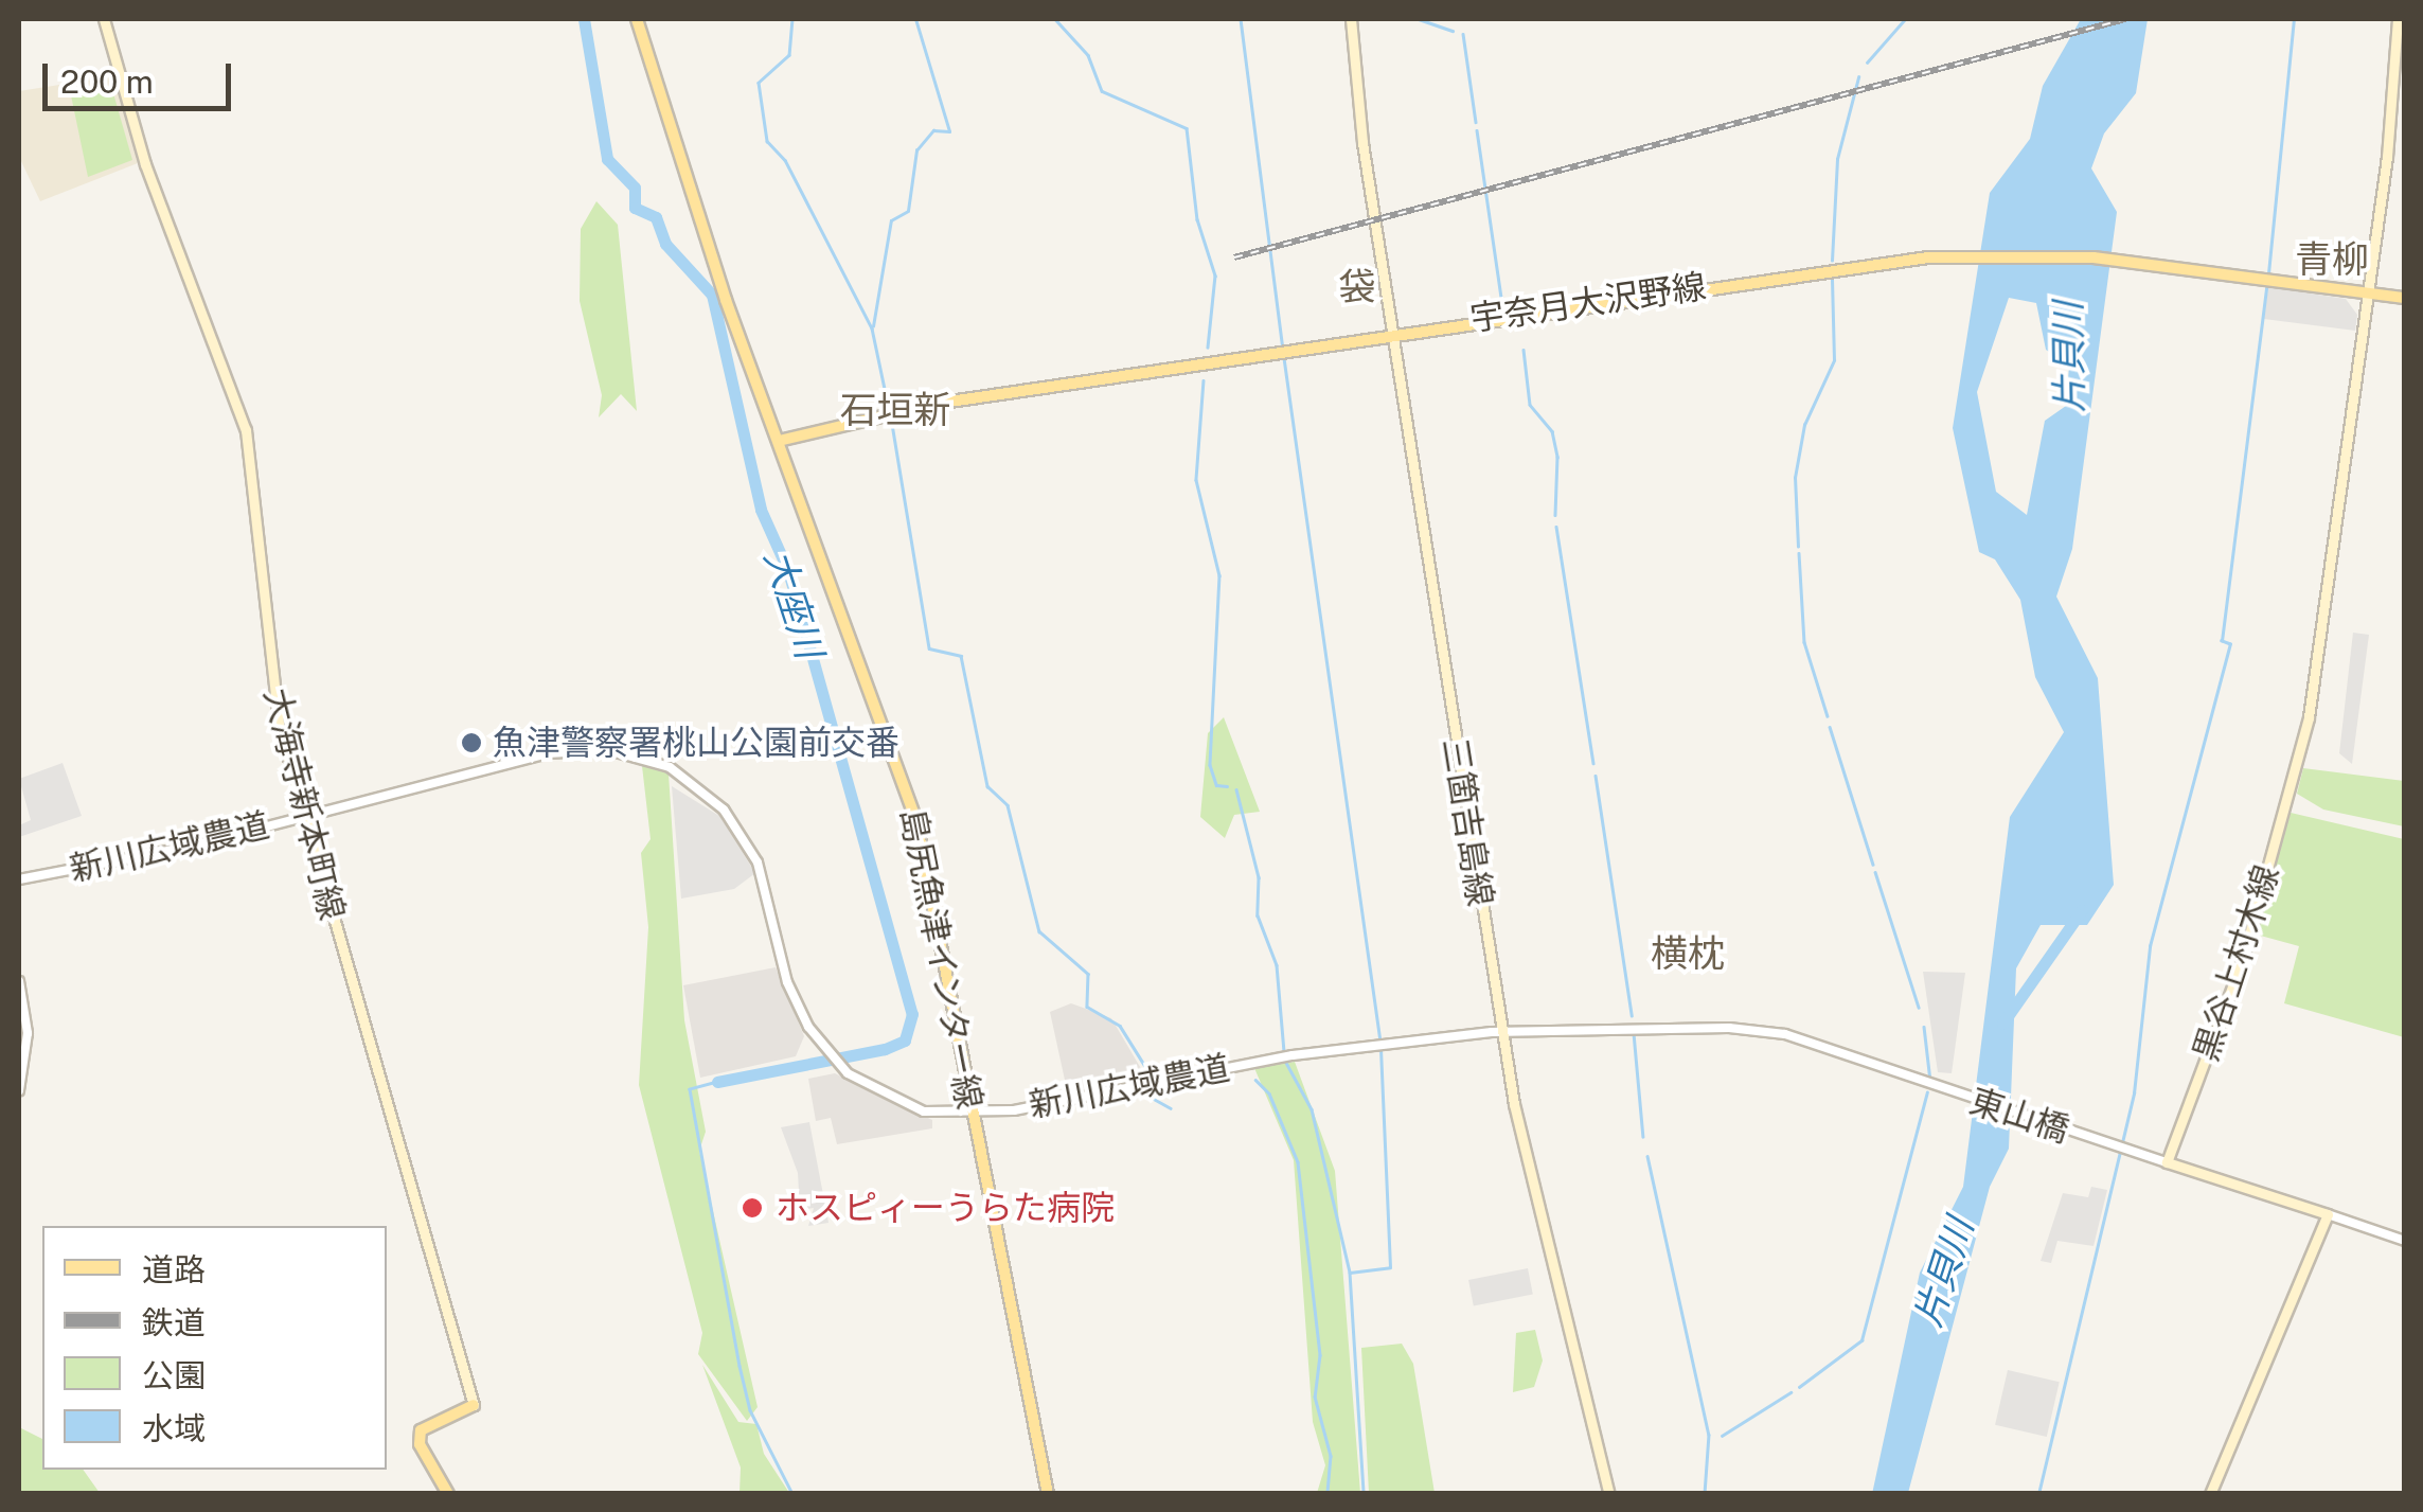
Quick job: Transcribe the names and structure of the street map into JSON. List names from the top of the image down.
{
  "streets": {
    "main road": [
      "宇奈月大沢野線",
      "大海寺新本町線",
      "三箇吉島線",
      "島尻魚津インター線",
      "黒谷上村木線"
    ],
    "street": ["新川広域農道", "東山橋"]
  },
  "crossings": [
    ["宇奈月大沢野線", "三箇吉島線"],
    ["宇奈月大沢野線", "島尻魚津インター線"],
    ["宇奈月大沢野線", "黒谷上村木線"],
    ["大海寺新本町線", "新川広域農道"],
    ["三箇吉島線", "新川広域農道"],
    ["三箇吉島線", "東山橋"],
    ["新川広域農道", "島尻魚津インター線"],
    ["新川広域農道", "東山橋"],
    ["黒谷上村木線", "東山橋"]
  ],
  "districts": [
    "青柳",
    "袋",
    "石垣新",
    "横枕"
  ],
  "water": ["片貝川", "大座川"],
  "places": ["魚津警察署桃山公園前交番", "ホスピィーうらた病院"],
  "legend": [
    "道路",
    "鉄道",
    "公園",
    "水域"
  ],
  "scale_bar": "200 m"
}
